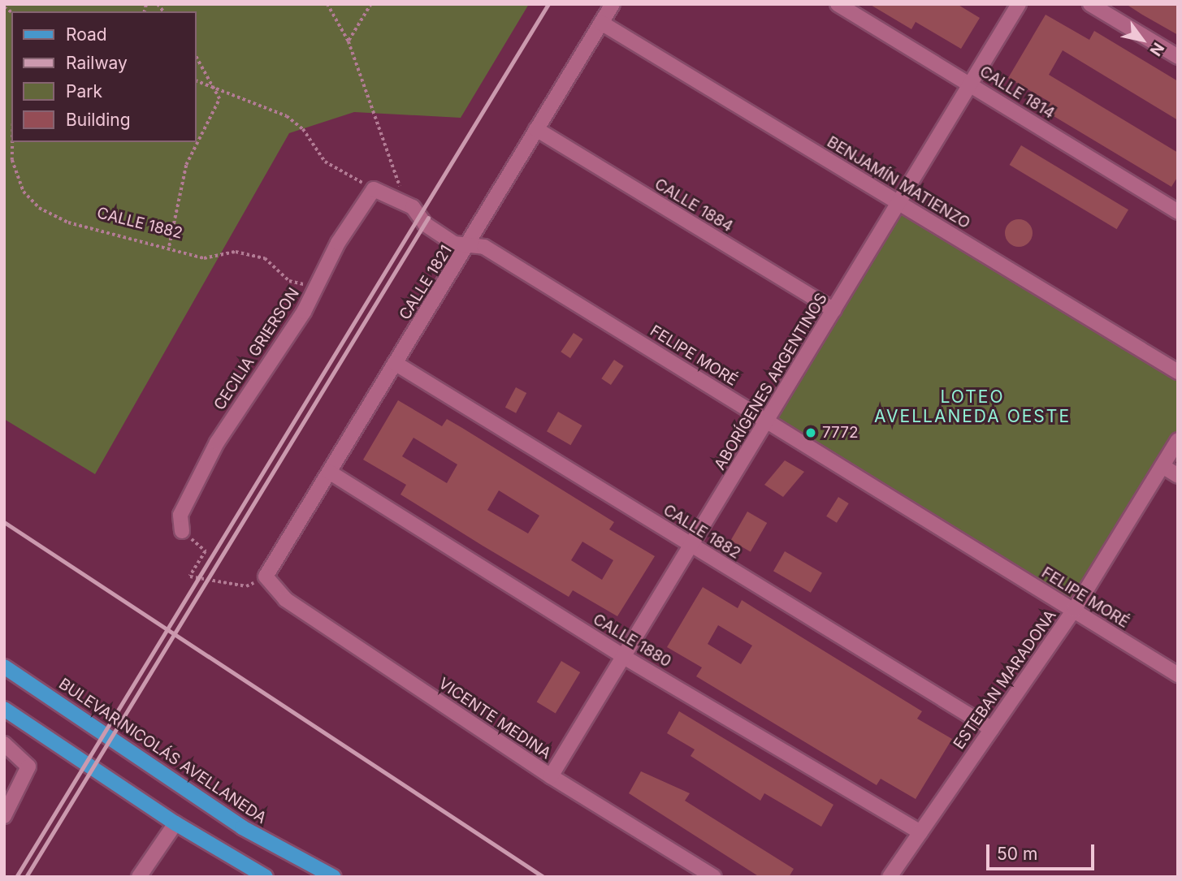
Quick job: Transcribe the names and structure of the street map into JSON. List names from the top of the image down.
{
  "streets": {
    "main road": ["BULEVAR NICOLÁS AVELLANEDA"],
    "street": [
      "CALLE 1814",
      "BENJAMÍN MATIENZO",
      "CALLE 1884",
      "CALLE 1882",
      "CALLE 1821",
      "CECILIA GRIERSON",
      "FELIPE MORÉ",
      "ABORÍGENES ARGENTINOS",
      "CALLE 1880",
      "ESTEBAN MARADONA",
      "VICENTE MEDINA"
    ]
  },
  "crossings": [
    ["CALLE 1814", "ABORÍGENES ARGENTINOS"],
    ["BENJAMÍN MATIENZO", "CALLE 1821"],
    ["BENJAMÍN MATIENZO", "ABORÍGENES ARGENTINOS"],
    ["CALLE 1884", "CALLE 1821"],
    ["CALLE 1884", "ABORÍGENES ARGENTINOS"],
    ["CALLE 1882", "CALLE 1821"],
    ["CALLE 1882", "CECILIA GRIERSON"],
    ["CALLE 1882", "ABORÍGENES ARGENTINOS"],
    ["CALLE 1882", "ESTEBAN MARADONA"],
    ["CALLE 1821", "FELIPE MORÉ"],
    ["CALLE 1821", "CALLE 1880"],
    ["CALLE 1821", "VICENTE MEDINA"],
    ["CECILIA GRIERSON", "FELIPE MORÉ"],
    ["FELIPE MORÉ", "ABORÍGENES ARGENTINOS"],
    ["FELIPE MORÉ", "ESTEBAN MARADONA"],
    ["ABORÍGENES ARGENTINOS", "CALLE 1880"],
    ["ABORÍGENES ARGENTINOS", "VICENTE MEDINA"],
    ["CALLE 1880", "ESTEBAN MARADONA"]
  ],
  "districts": ["LOTEO AVELLANEDA OESTE"],
  "places": ["7772"],
  "legend": [
    "Road",
    "Railway",
    "Park",
    "Building"
  ],
  "scale_bar": "50 m",
  "north": "bottom right"
}
